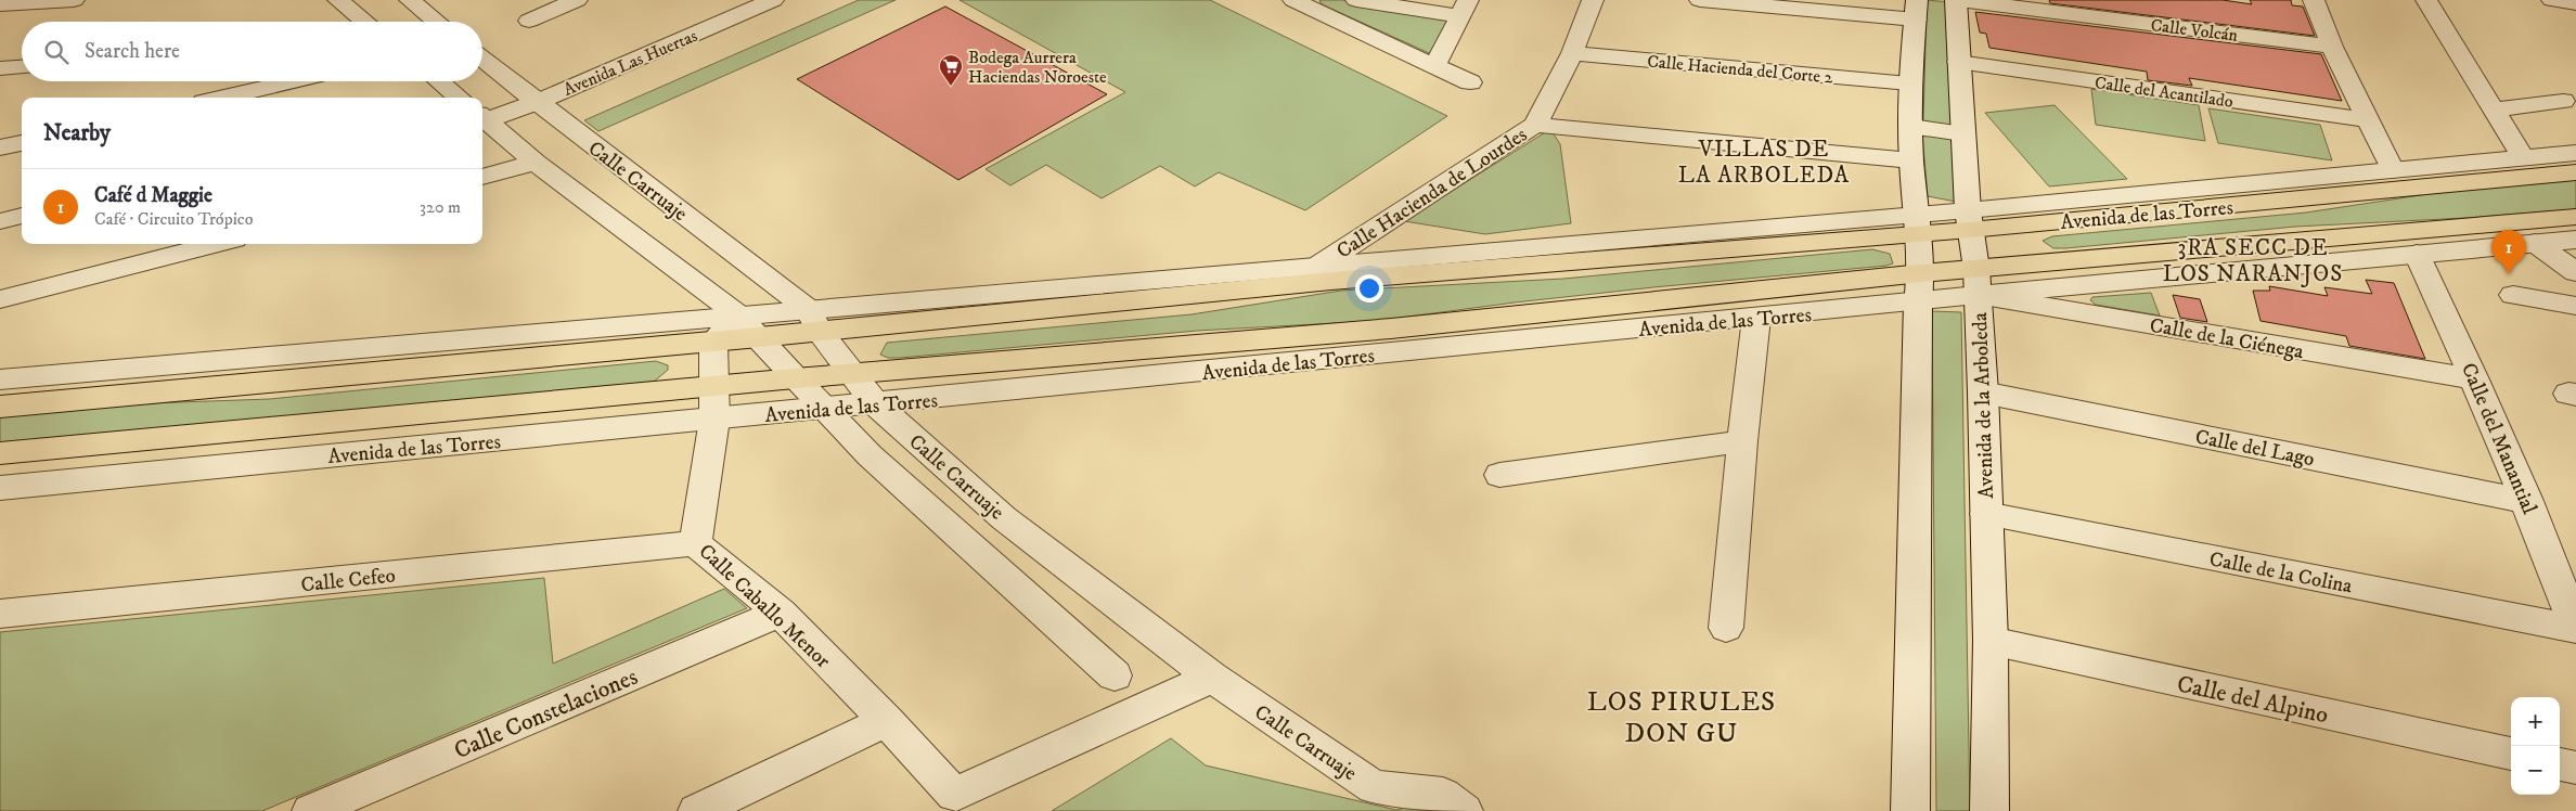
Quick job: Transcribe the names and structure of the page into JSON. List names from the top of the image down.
{
  "streets": {
    "main road": ["Avenida de las Torres"],
    "street": [
      "Calle Volcán",
      "Avenida Las Huertas",
      "Calle Hacienda del Corte 2",
      "Calle del Acantilado",
      "Calle Carruaje",
      "Calle Hacienda de Lourdes",
      "Calle de la Ciénega",
      "Avenida de la Arboleda",
      "Calle del Manantial",
      "Calle del Lago",
      "Calle de la Colina",
      "Calle Cefeo",
      "Calle Caballo Menor",
      "Calle del Alpino",
      "Calle Constelaciones"
    ]
  },
  "crossings": [
    ["Calle Volcán", "Avenida de la Arboleda"],
    ["Avenida Las Huertas", "Calle Carruaje"],
    ["Calle Hacienda del Corte 2", "Calle Hacienda de Lourdes"],
    ["Calle del Acantilado", "Avenida de la Arboleda"],
    ["Calle Carruaje", "Avenida de las Torres"],
    ["Calle Carruaje", "Calle Caballo Menor"],
    ["Calle Hacienda de Lourdes", "Avenida de las Torres"],
    ["Avenida de las Torres", "Calle de la Ciénega"],
    ["Avenida de las Torres", "Avenida de la Arboleda"],
    ["Avenida de las Torres", "Calle del Manantial"],
    ["Avenida de las Torres", "Calle Caballo Menor"],
    ["Calle de la Ciénega", "Avenida de la Arboleda"],
    ["Calle de la Ciénega", "Calle del Manantial"],
    ["Avenida de la Arboleda", "Calle del Lago"],
    ["Avenida de la Arboleda", "Calle de la Colina"],
    ["Avenida de la Arboleda", "Calle del Alpino"],
    ["Calle del Manantial", "Calle del Lago"],
    ["Calle del Manantial", "Calle de la Colina"],
    ["Calle Cefeo", "Calle Caballo Menor"],
    ["Calle Caballo Menor", "Calle Constelaciones"]
  ],
  "districts": ["VILLAS DE LA ARBOLEDA", "3RA SECC DE LOS NARANJOS", "LOS PIRULES DON GU"],
  "places": {
    "supermarket": ["Bodega Aurrera Haciendas Noroeste"]
  },
  "page": {
    "search": "Search here",
    "heading": "Nearby",
    "list": [
      {
        "mark": "1",
        "name": "Café d Maggie",
        "note": "Café · Circuito Trópico",
        "value": "320 m"
      }
    ],
    "pins": "1",
    "map_buttons": ["+", "−"]
  }
}
